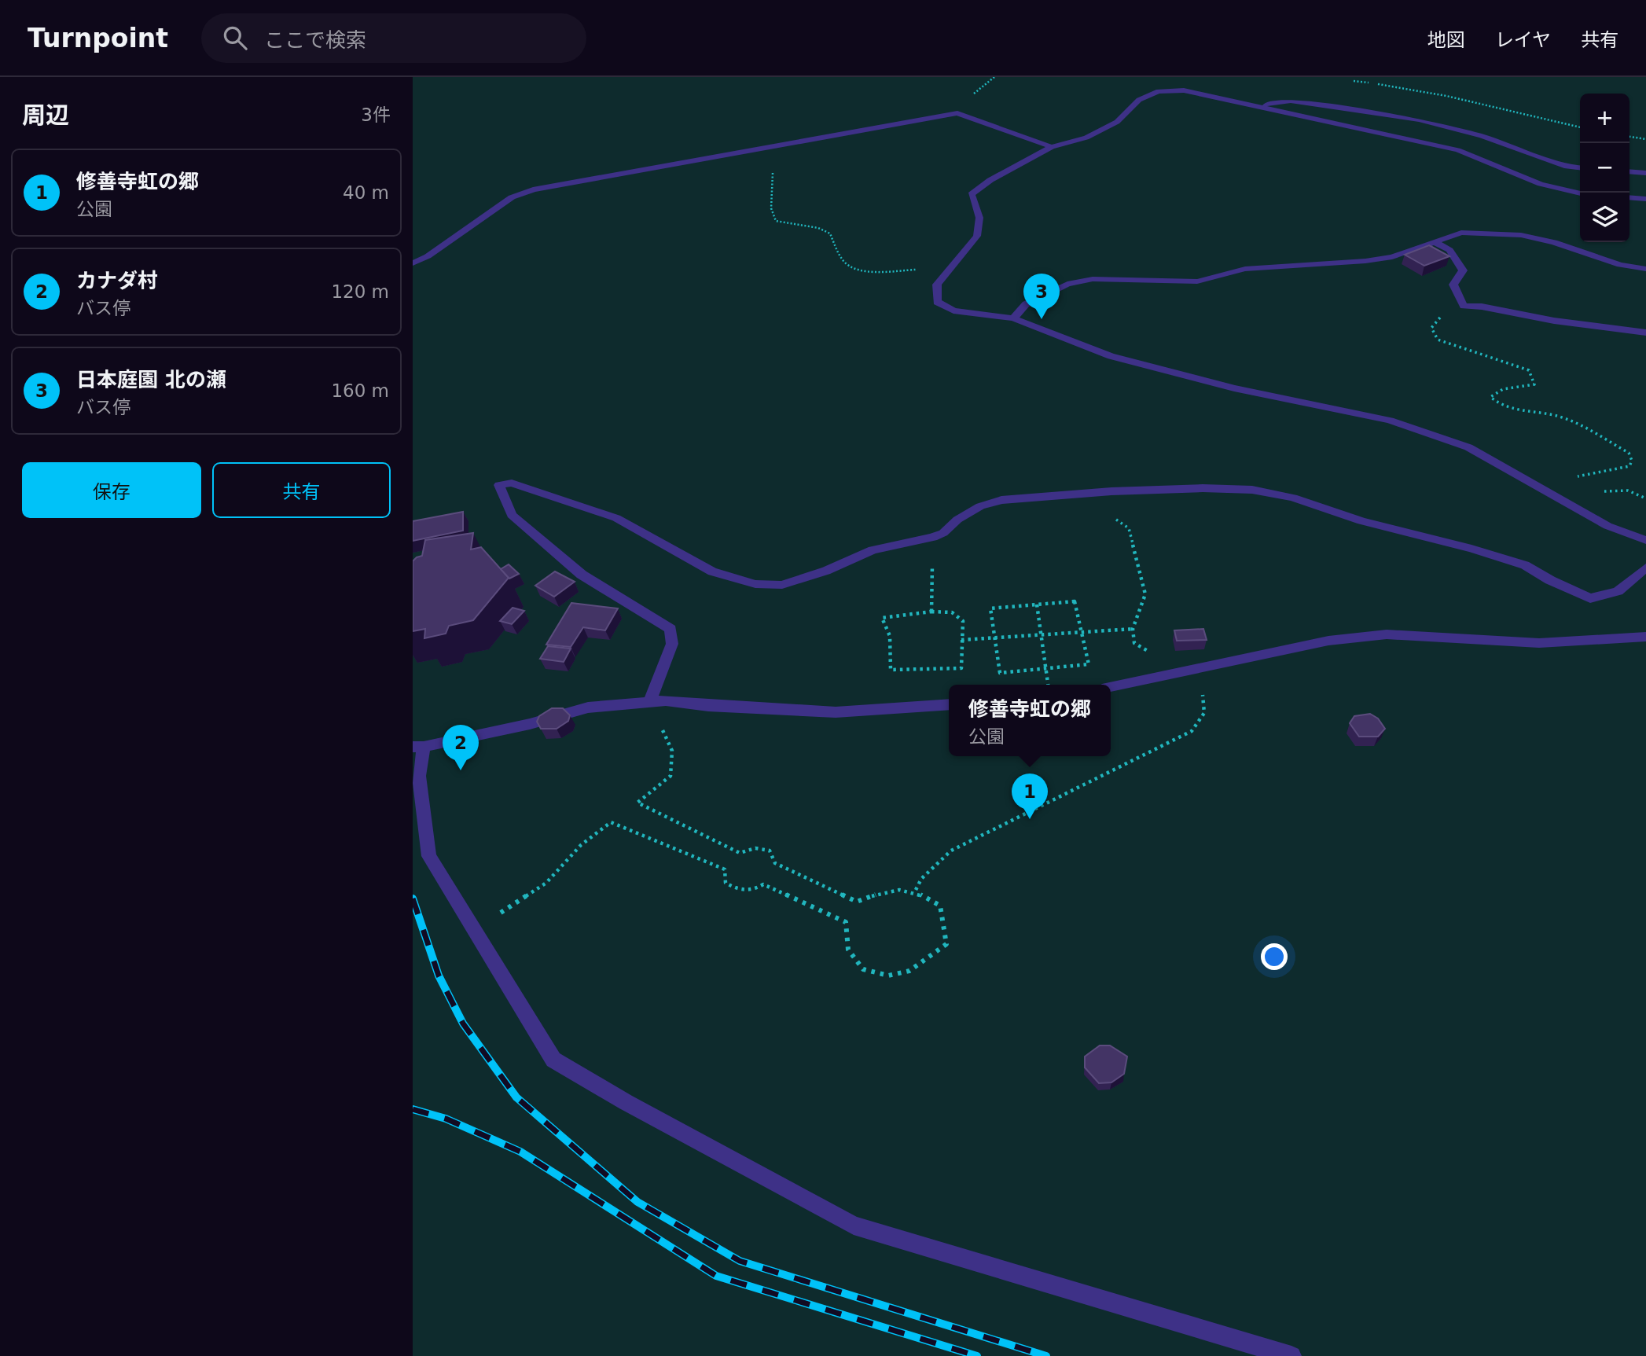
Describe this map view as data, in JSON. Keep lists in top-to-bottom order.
{
  "page": {
    "header": "Turnpoint",
    "search": "ここで検索",
    "nav": ["地図", "レイヤ", "共有"],
    "heading": ["周辺", "3件"],
    "map_buttons": ["+", "−"],
    "list": [
      {
        "mark": "1",
        "name": "修善寺虹の郷",
        "note": "公園",
        "value": "40 m"
      },
      {
        "mark": "2",
        "name": "カナダ村",
        "note": "バス停",
        "value": "120 m"
      },
      {
        "mark": "3",
        "name": "日本庭園 北の瀬",
        "note": "バス停",
        "value": "160 m"
      }
    ],
    "pins": ["3", "2", "1"],
    "buttons": ["保存", "共有"],
    "popup": ["修善寺虹の郷", "公園"]
  }
}
